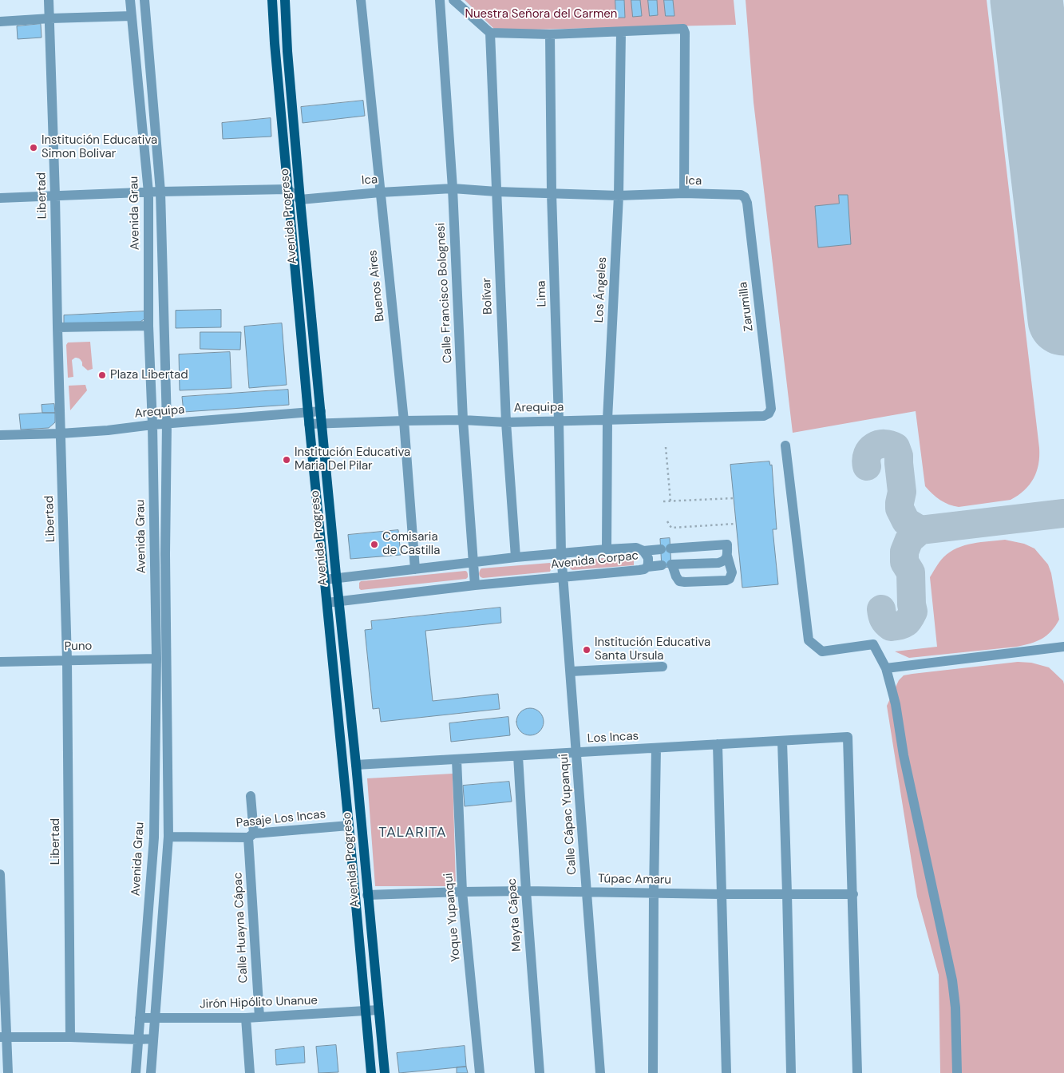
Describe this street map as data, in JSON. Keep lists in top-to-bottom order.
{
  "streets": {
    "main road": ["Avenida Progreso"],
    "street": [
      "Ica",
      "Libertad",
      "Avenida Grau",
      "Buenos Aires",
      "Los Ángeles",
      "Calle Francisco Bolognesi",
      "Lima",
      "Bolívar",
      "Zarumilla",
      "Arequipa",
      "Avenida Corpac",
      "Puno",
      "Los Incas",
      "Calle Cápac Yupanqui",
      "Pasaje Los Incas",
      "Túpac Amaru",
      "Mayta Cápac",
      "Yoque Yupanqui",
      "Calle Huayna Cápac",
      "Jirón Hipólito Unanue"
    ]
  },
  "crossings": [
    ["Ica", "Avenida Progreso"],
    ["Ica", "Buenos Aires"],
    ["Ica", "Los Ángeles"],
    ["Ica", "Calle Francisco Bolognesi"],
    ["Ica", "Lima"],
    ["Ica", "Bolívar"],
    ["Ica", "Zarumilla"],
    ["Libertad", "Arequipa"],
    ["Libertad", "Puno"],
    ["Avenida Grau", "Arequipa"],
    ["Avenida Grau", "Puno"],
    ["Avenida Grau", "Pasaje Los Incas"],
    ["Avenida Grau", "Jirón Hipólito Unanue"],
    ["Avenida Progreso", "Arequipa"],
    ["Avenida Progreso", "Avenida Corpac"],
    ["Avenida Progreso", "Los Incas"],
    ["Avenida Progreso", "Pasaje Los Incas"],
    ["Avenida Progreso", "Túpac Amaru"],
    ["Avenida Progreso", "Jirón Hipólito Unanue"],
    ["Buenos Aires", "Arequipa"],
    ["Buenos Aires", "Avenida Corpac"],
    ["Los Ángeles", "Arequipa"],
    ["Los Ángeles", "Avenida Corpac"],
    ["Calle Francisco Bolognesi", "Arequipa"],
    ["Calle Francisco Bolognesi", "Avenida Corpac"],
    ["Lima", "Arequipa"],
    ["Lima", "Avenida Corpac"],
    ["Lima", "Calle Cápac Yupanqui"],
    ["Bolívar", "Arequipa"],
    ["Bolívar", "Avenida Corpac"],
    ["Zarumilla", "Arequipa"],
    ["Avenida Corpac", "Calle Cápac Yupanqui"],
    ["Los Incas", "Calle Cápac Yupanqui"],
    ["Los Incas", "Túpac Amaru"],
    ["Los Incas", "Mayta Cápac"],
    ["Los Incas", "Yoque Yupanqui"],
    ["Calle Cápac Yupanqui", "Túpac Amaru"],
    ["Pasaje Los Incas", "Calle Huayna Cápac"],
    ["Túpac Amaru", "Mayta Cápac"],
    ["Túpac Amaru", "Yoque Yupanqui"],
    ["Calle Huayna Cápac", "Jirón Hipólito Unanue"]
  ],
  "districts": ["TALARITA"],
  "parks": ["Nuestra Señora del Carmen"],
  "places": [
    "Institución Educativa Simon Bolivar",
    "Plaza Libertad",
    "Institución Educativa Maria Del Pilar",
    "Comisaria de Castilla",
    "Institución Educativa Santa Ursula"
  ]
}
